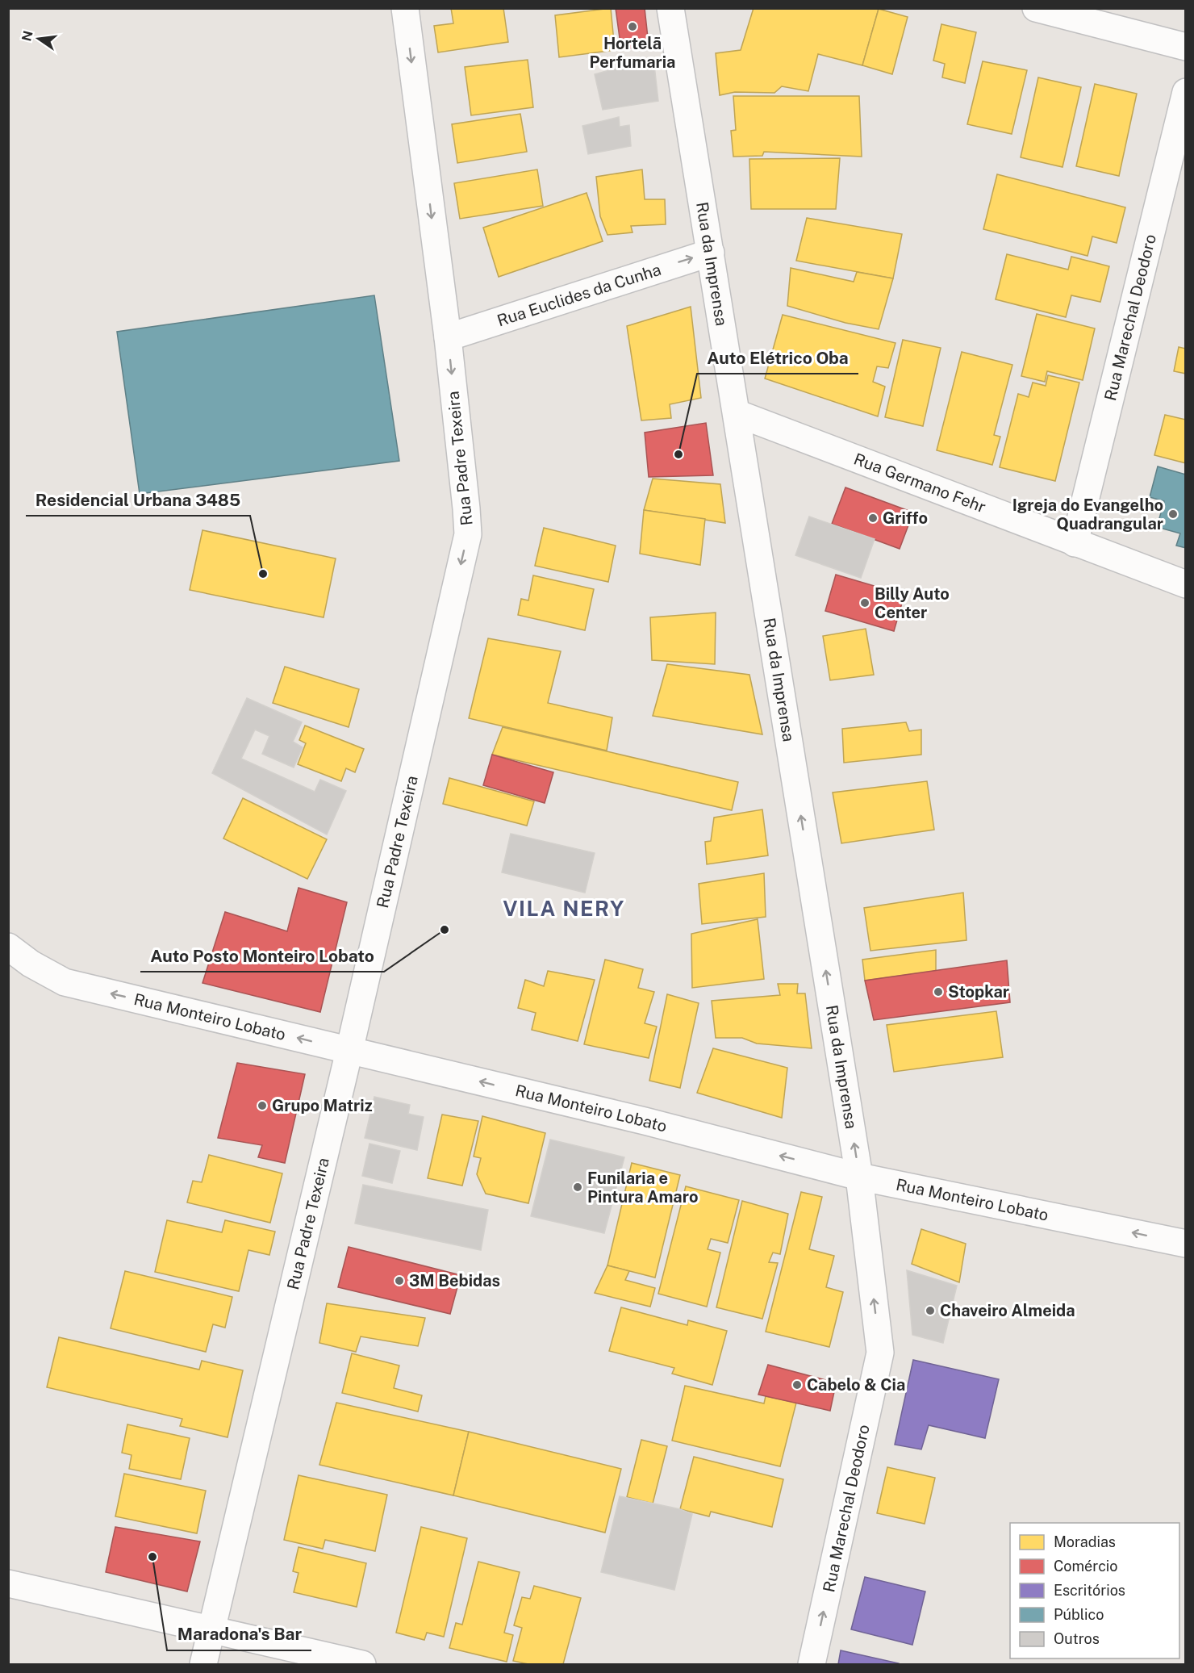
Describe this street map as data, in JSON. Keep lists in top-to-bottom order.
{
  "streets": {
    "main road": [
      "Rua da Imprensa",
      "Rua Euclides da Cunha",
      "Rua Marechal Deodoro",
      "Rua Padre Texeira",
      "Rua Germano Fehr",
      "Rua Monteiro Lobato"
    ]
  },
  "crossings": [
    ["Rua da Imprensa", "Rua Euclides da Cunha"],
    ["Rua da Imprensa", "Rua Marechal Deodoro"],
    ["Rua da Imprensa", "Rua Germano Fehr"],
    ["Rua da Imprensa", "Rua Monteiro Lobato"],
    ["Rua Euclides da Cunha", "Rua Padre Texeira"],
    ["Rua Marechal Deodoro", "Rua Germano Fehr"],
    ["Rua Padre Texeira", "Rua Monteiro Lobato"]
  ],
  "one_way": [
    "Rua da Imprensa",
    "Rua Euclides da Cunha",
    "Rua Marechal Deodoro",
    "Rua Padre Texeira",
    "Rua Monteiro Lobato"
  ],
  "districts": ["VILA NERY"],
  "places": [
    "Hortelã Perfumaria",
    "Auto Elétrico Oba",
    "Igreja do Evangelho Quadrangular",
    "Griffo",
    "Residencial Urbana 3485",
    "Billy Auto Center",
    "Auto Posto Monteiro Lobato",
    "Stopkar",
    "Grupo Matriz",
    "Funilaria e Pintura Amaro",
    "3M Bebidas",
    "Chaveiro Almeida",
    "Cabelo & Cia",
    "Maradona's Bar"
  ],
  "legend": [
    "Moradias",
    "Comércio",
    "Escritórios",
    "Público",
    "Outros"
  ],
  "north": "left"
}
